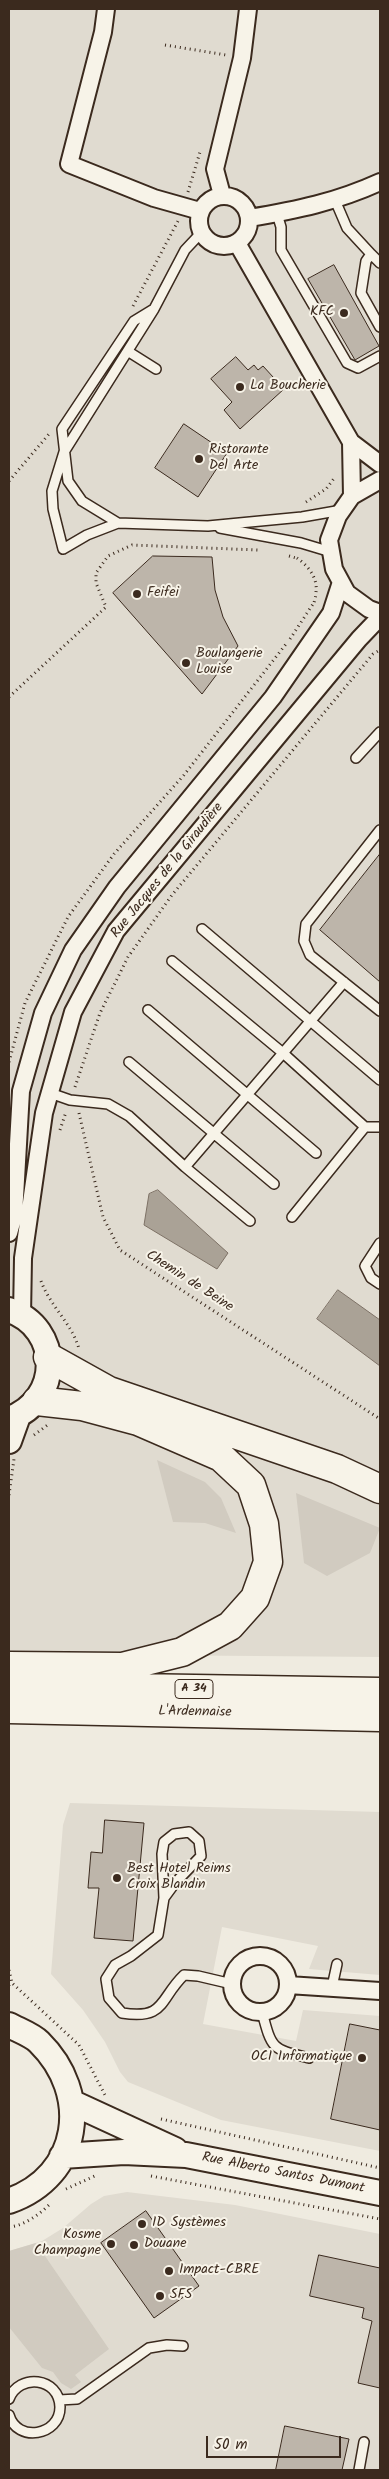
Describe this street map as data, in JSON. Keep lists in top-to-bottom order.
{
  "streets": {
    "highway": ["A 34", "L'Ardennaise"],
    "street": ["Rue Jacques de la Giraudière", "Rue Alberto Santos Dumont"],
    "path": ["Chemin de Beine"]
  },
  "places": [
    "KFC",
    "La Boucherie",
    "Ristorante Del Arte",
    "Feifei",
    "Boulangerie Louise",
    "Best Hotel Reims Croix Blandin",
    "OCI Informatique",
    "ID Systèmes",
    "Kosme Champagne",
    "Douane",
    "Impact-CBRE",
    "SFS"
  ],
  "scale_bar": "50 m"
}
